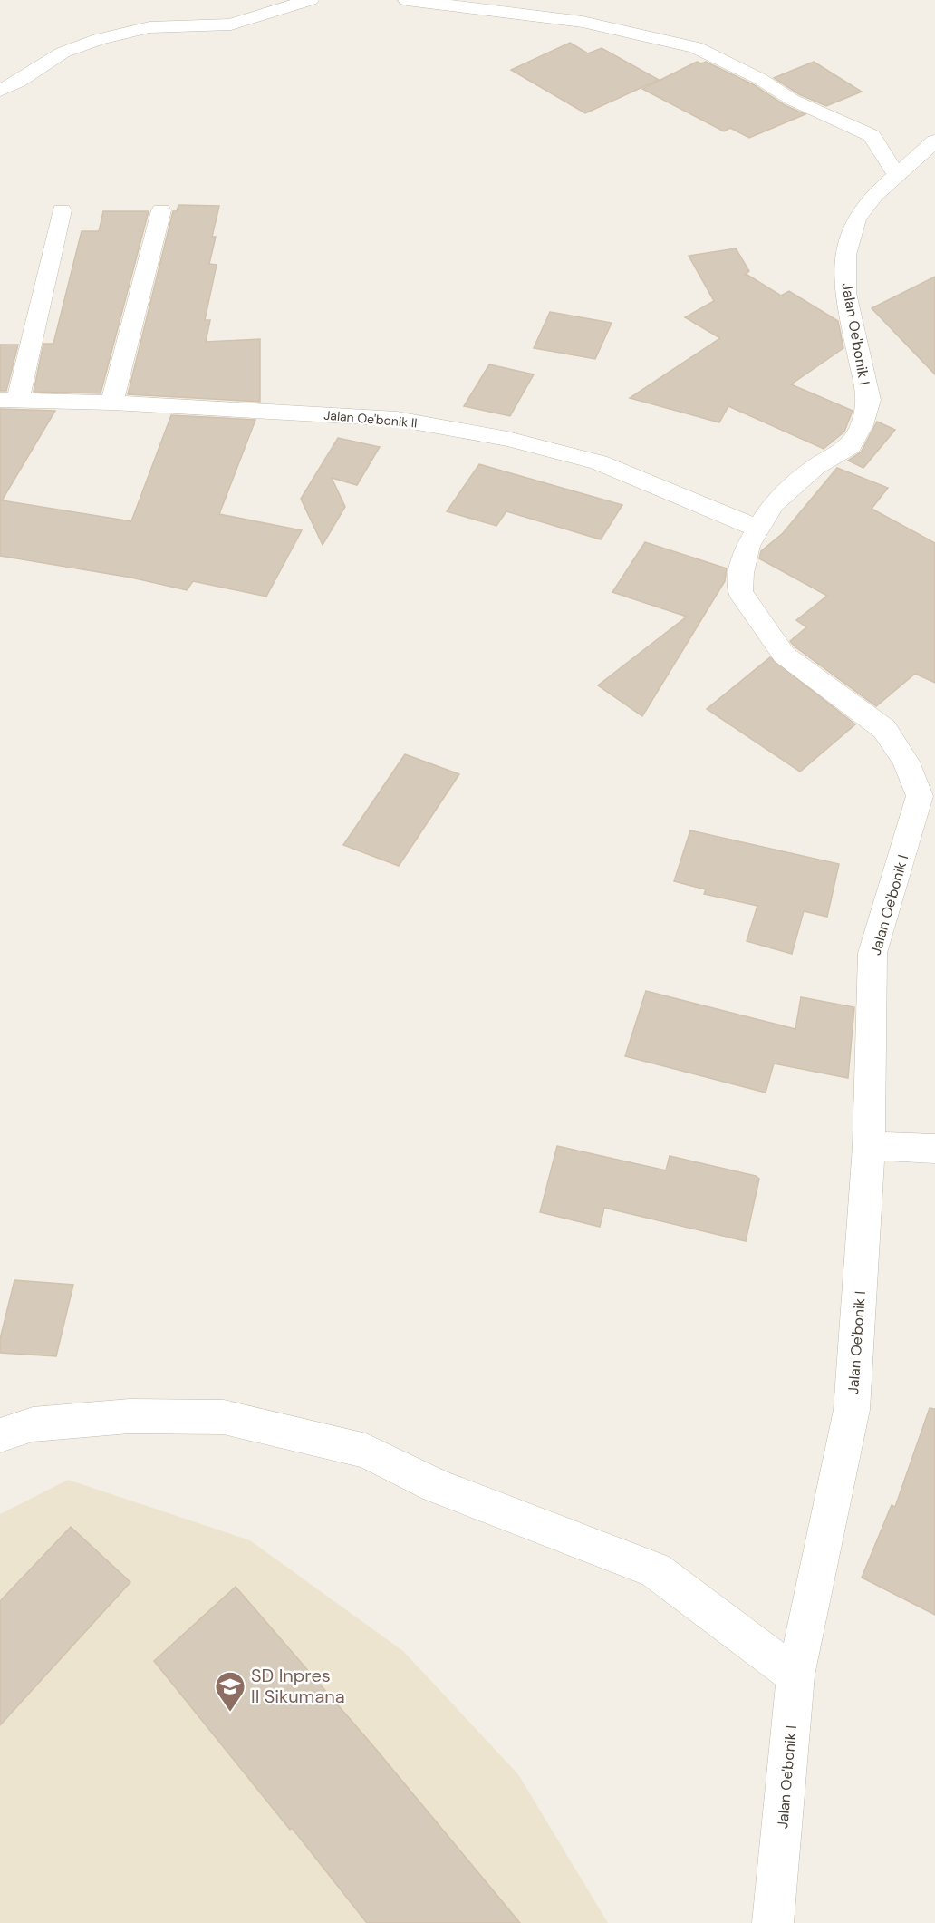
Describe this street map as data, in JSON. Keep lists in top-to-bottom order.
{
  "streets": {
    "street": ["Jalan Oe'bonik I", "Jalan Oe'bonik II"]
  },
  "crossings": [
    ["Jalan Oe'bonik I", "Jalan Oe'bonik II"]
  ],
  "places": {
    "school or university": ["SD Inpres II Sikumana"]
  }
}
